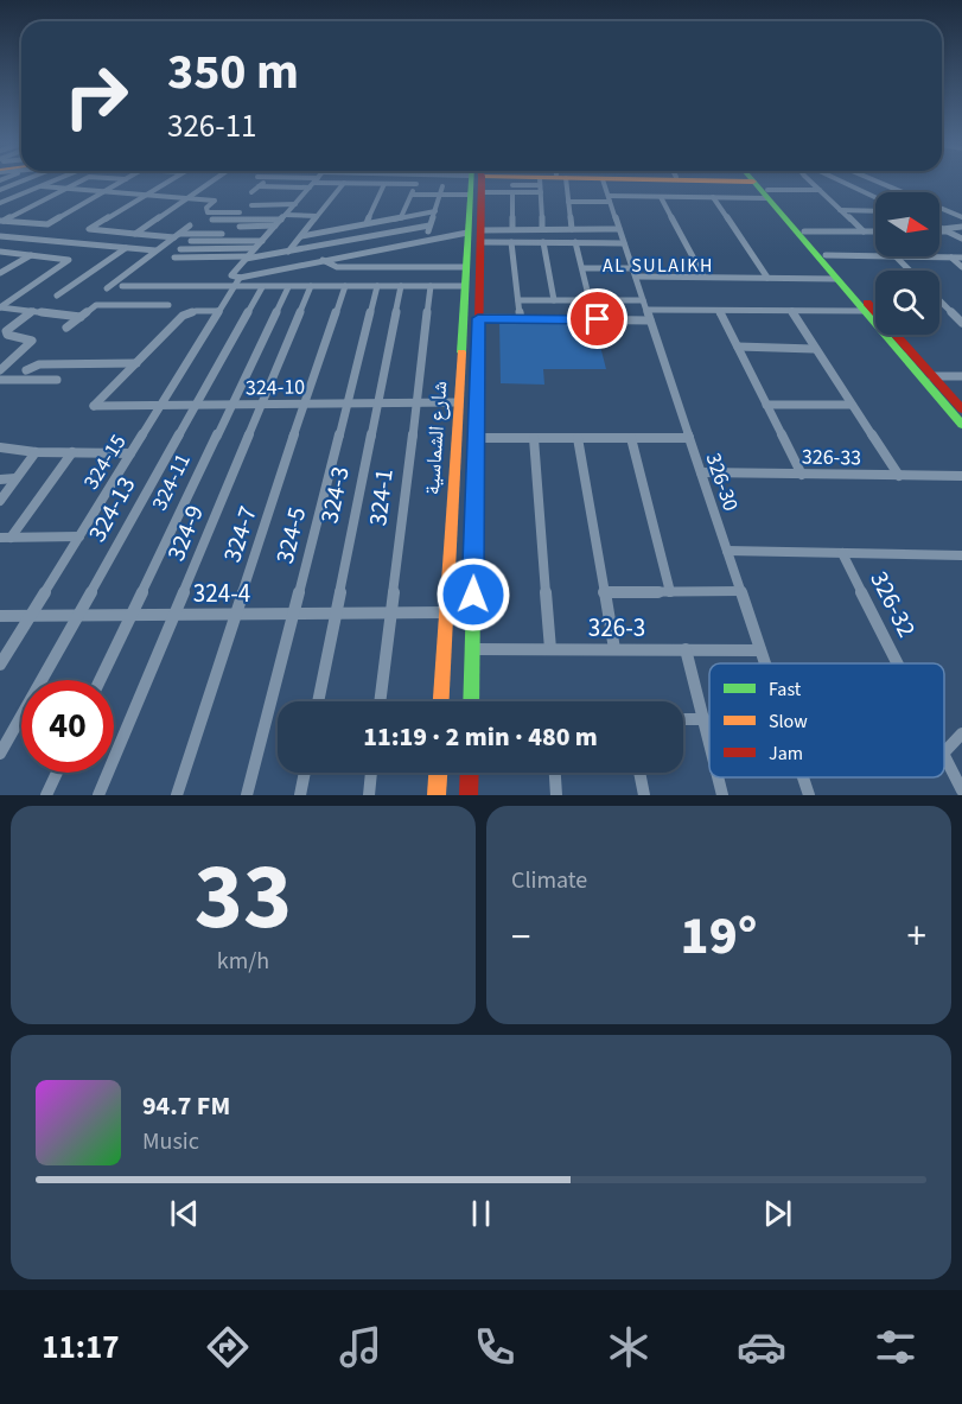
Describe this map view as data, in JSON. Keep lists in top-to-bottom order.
{
  "streets": {
    "main road": ["شارع الشماسية"],
    "street": [
      "324-10",
      "326-33",
      "324-15",
      "324-11",
      "326-30",
      "324-3",
      "324-1",
      "324-13",
      "324-9",
      "324-7",
      "324-5",
      "324-4",
      "326-32",
      "326-3"
    ]
  },
  "crossings": [
    ["324-10", "شارع الشماسية"],
    ["324-10", "324-15"],
    ["324-10", "324-11"],
    ["324-10", "324-3"],
    ["324-10", "324-1"],
    ["324-10", "324-13"],
    ["324-10", "324-9"],
    ["324-10", "324-7"],
    ["324-10", "324-5"],
    ["شارع الشماسية", "324-4"],
    ["شارع الشماسية", "326-3"],
    ["326-33", "326-30"],
    ["324-15", "324-4"],
    ["324-11", "324-4"],
    ["326-30", "326-3"],
    ["324-3", "324-4"],
    ["324-1", "324-4"],
    ["324-13", "324-4"],
    ["324-9", "324-4"],
    ["324-7", "324-4"],
    ["324-5", "324-4"]
  ],
  "districts": ["AL SULAIKH"],
  "legend": ["Fast", "Slow", "Jam"],
  "north": "right",
  "page": {
    "turn": ["350 m", "326-11"],
    "limit": "40",
    "trip": "11:19 · 2 min · 480 m",
    "tile": [
      ["33", "km/h"],
      "Climate"
    ],
    "heat": ["−", "19°", "+"],
    "song": ["94.7 FM", "Music"],
    "tabs": "11:17"
  }
}
